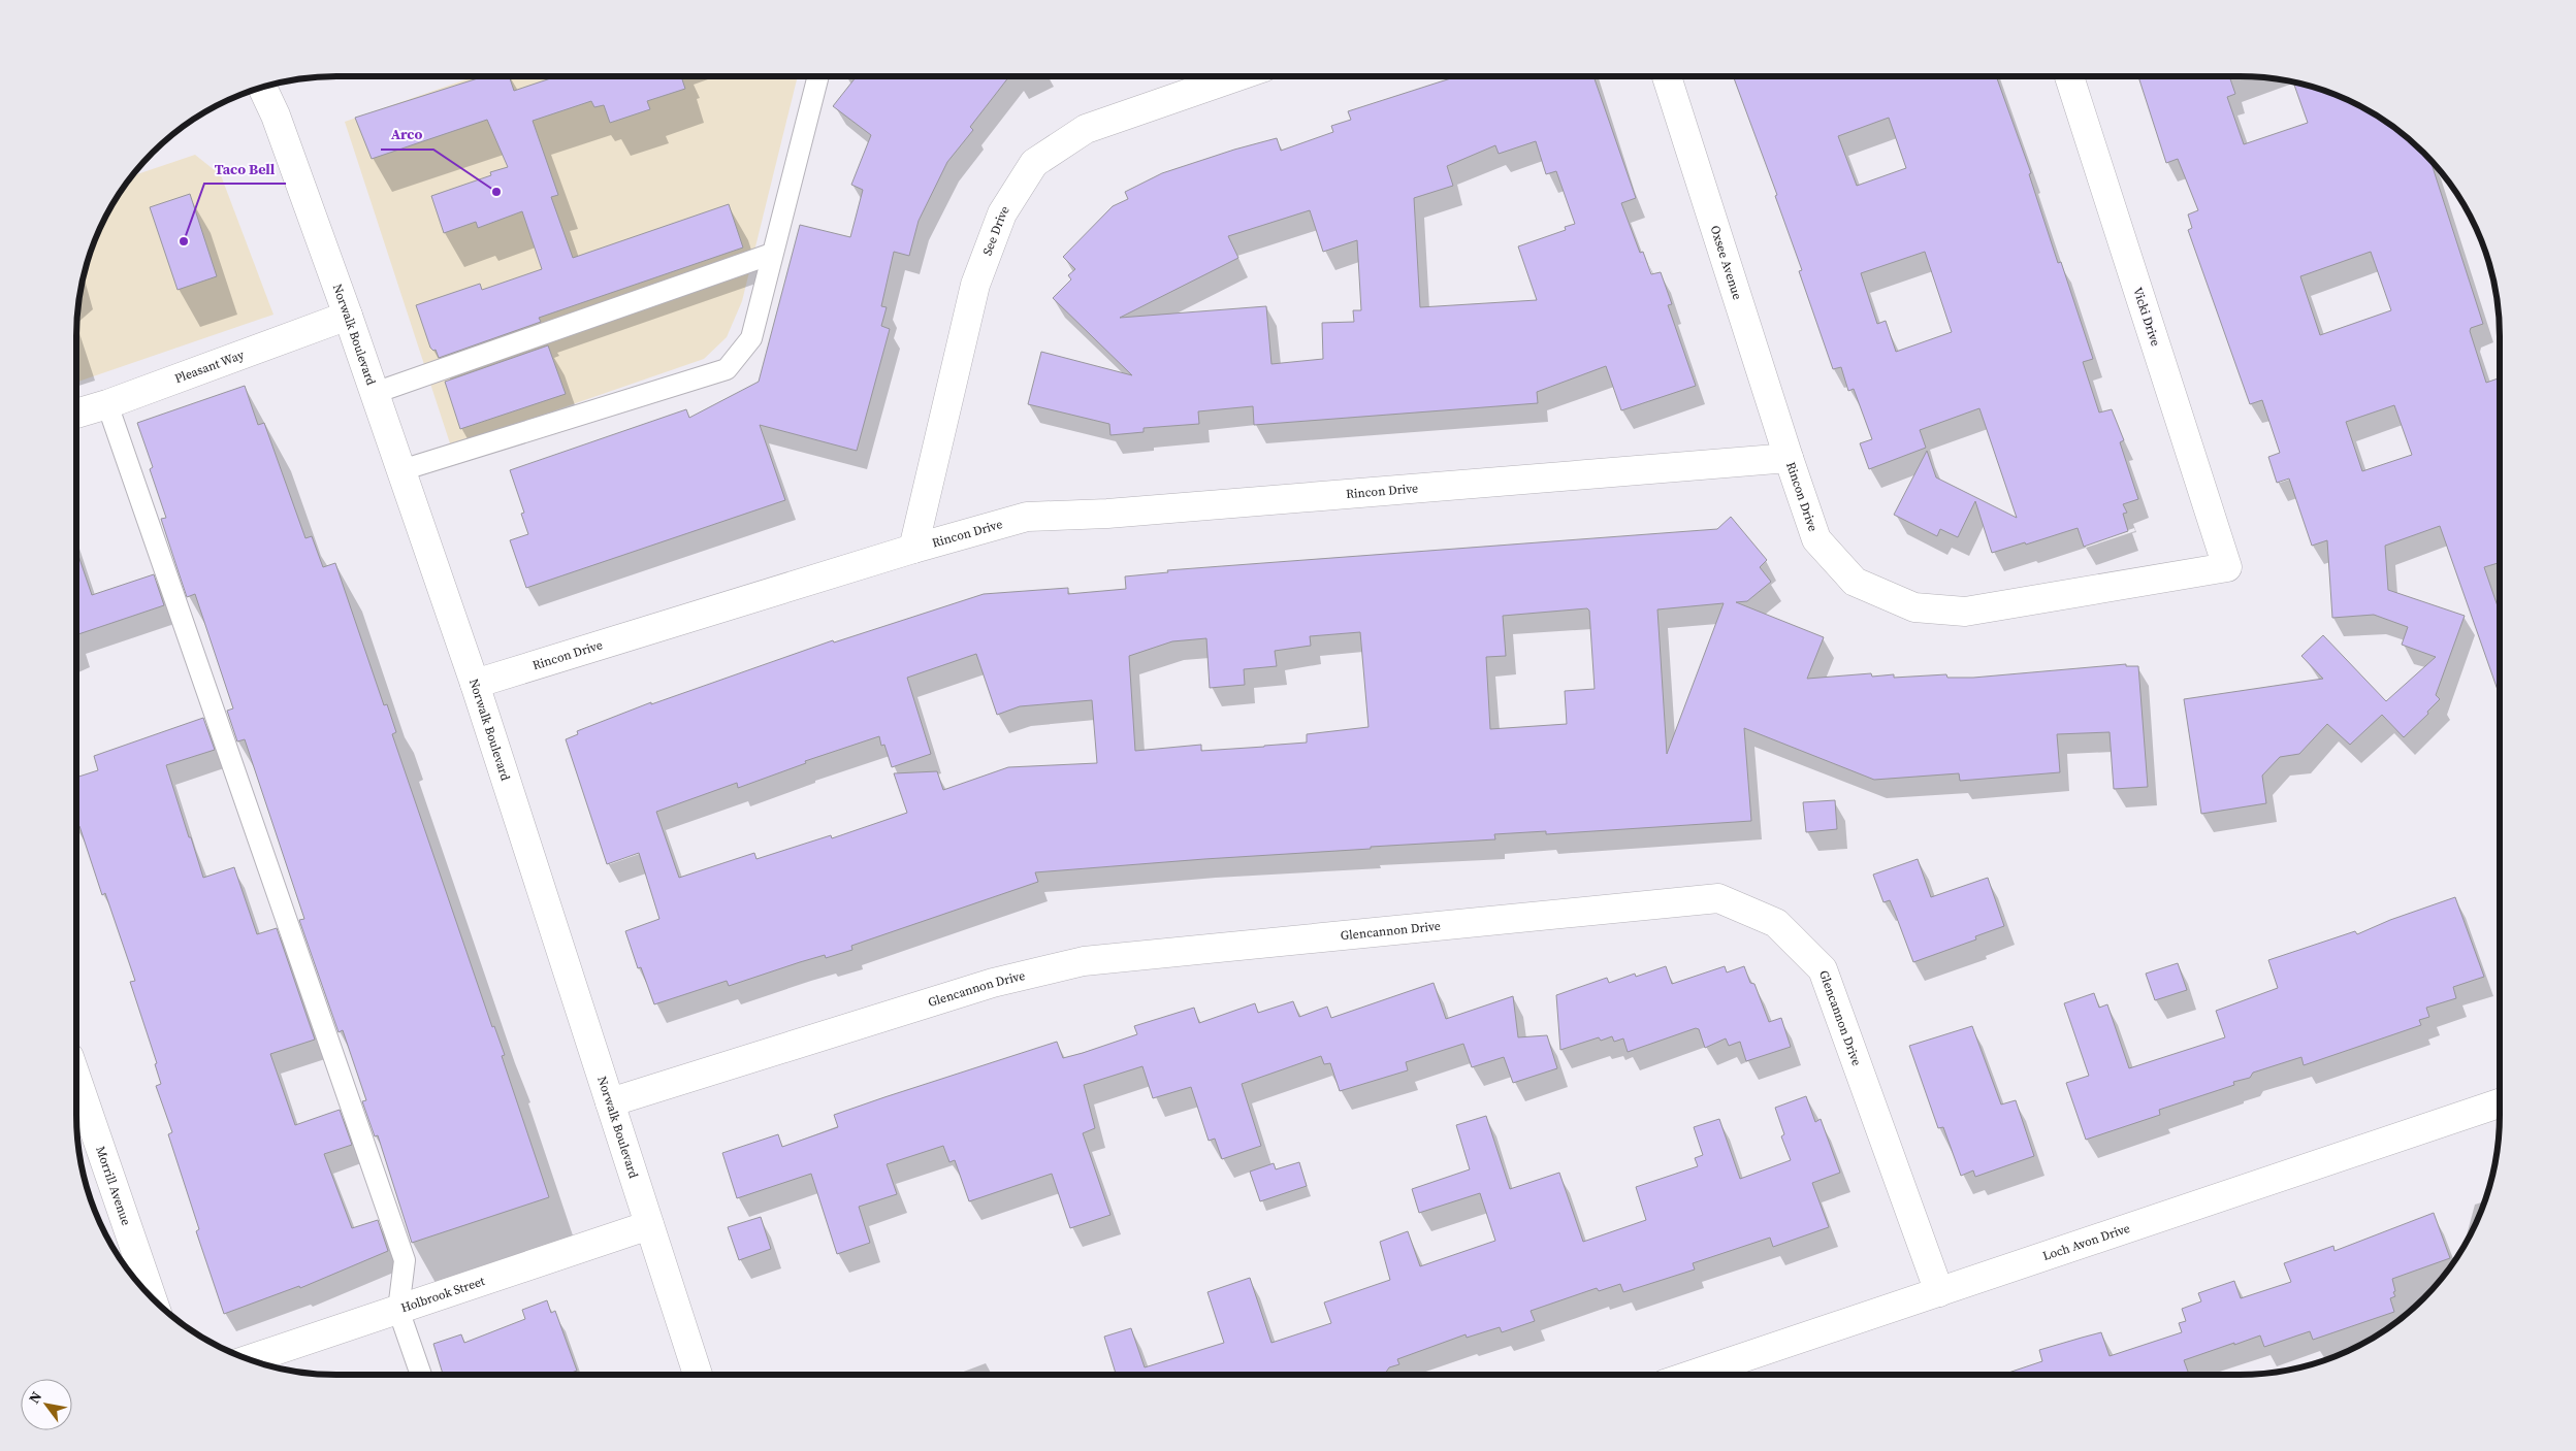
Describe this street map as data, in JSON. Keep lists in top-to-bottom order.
{
  "streets": {
    "street": [
      "See Drive",
      "Oxsee Avenue",
      "Vicki Drive",
      "Norwalk Boulevard",
      "Pleasant Way",
      "Rincon Drive",
      "Glencannon Drive",
      "Morrill Avenue",
      "Loch Avon Drive",
      "Holbrook Street"
    ]
  },
  "crossings": [
    ["See Drive", "Rincon Drive"],
    ["Oxsee Avenue", "Rincon Drive"],
    ["Vicki Drive", "Rincon Drive"],
    ["Norwalk Boulevard", "Pleasant Way"],
    ["Norwalk Boulevard", "Rincon Drive"],
    ["Norwalk Boulevard", "Glencannon Drive"],
    ["Norwalk Boulevard", "Holbrook Street"],
    ["Glencannon Drive", "Loch Avon Drive"]
  ],
  "places": ["Arco", "Taco Bell"],
  "north": "top left"
}
